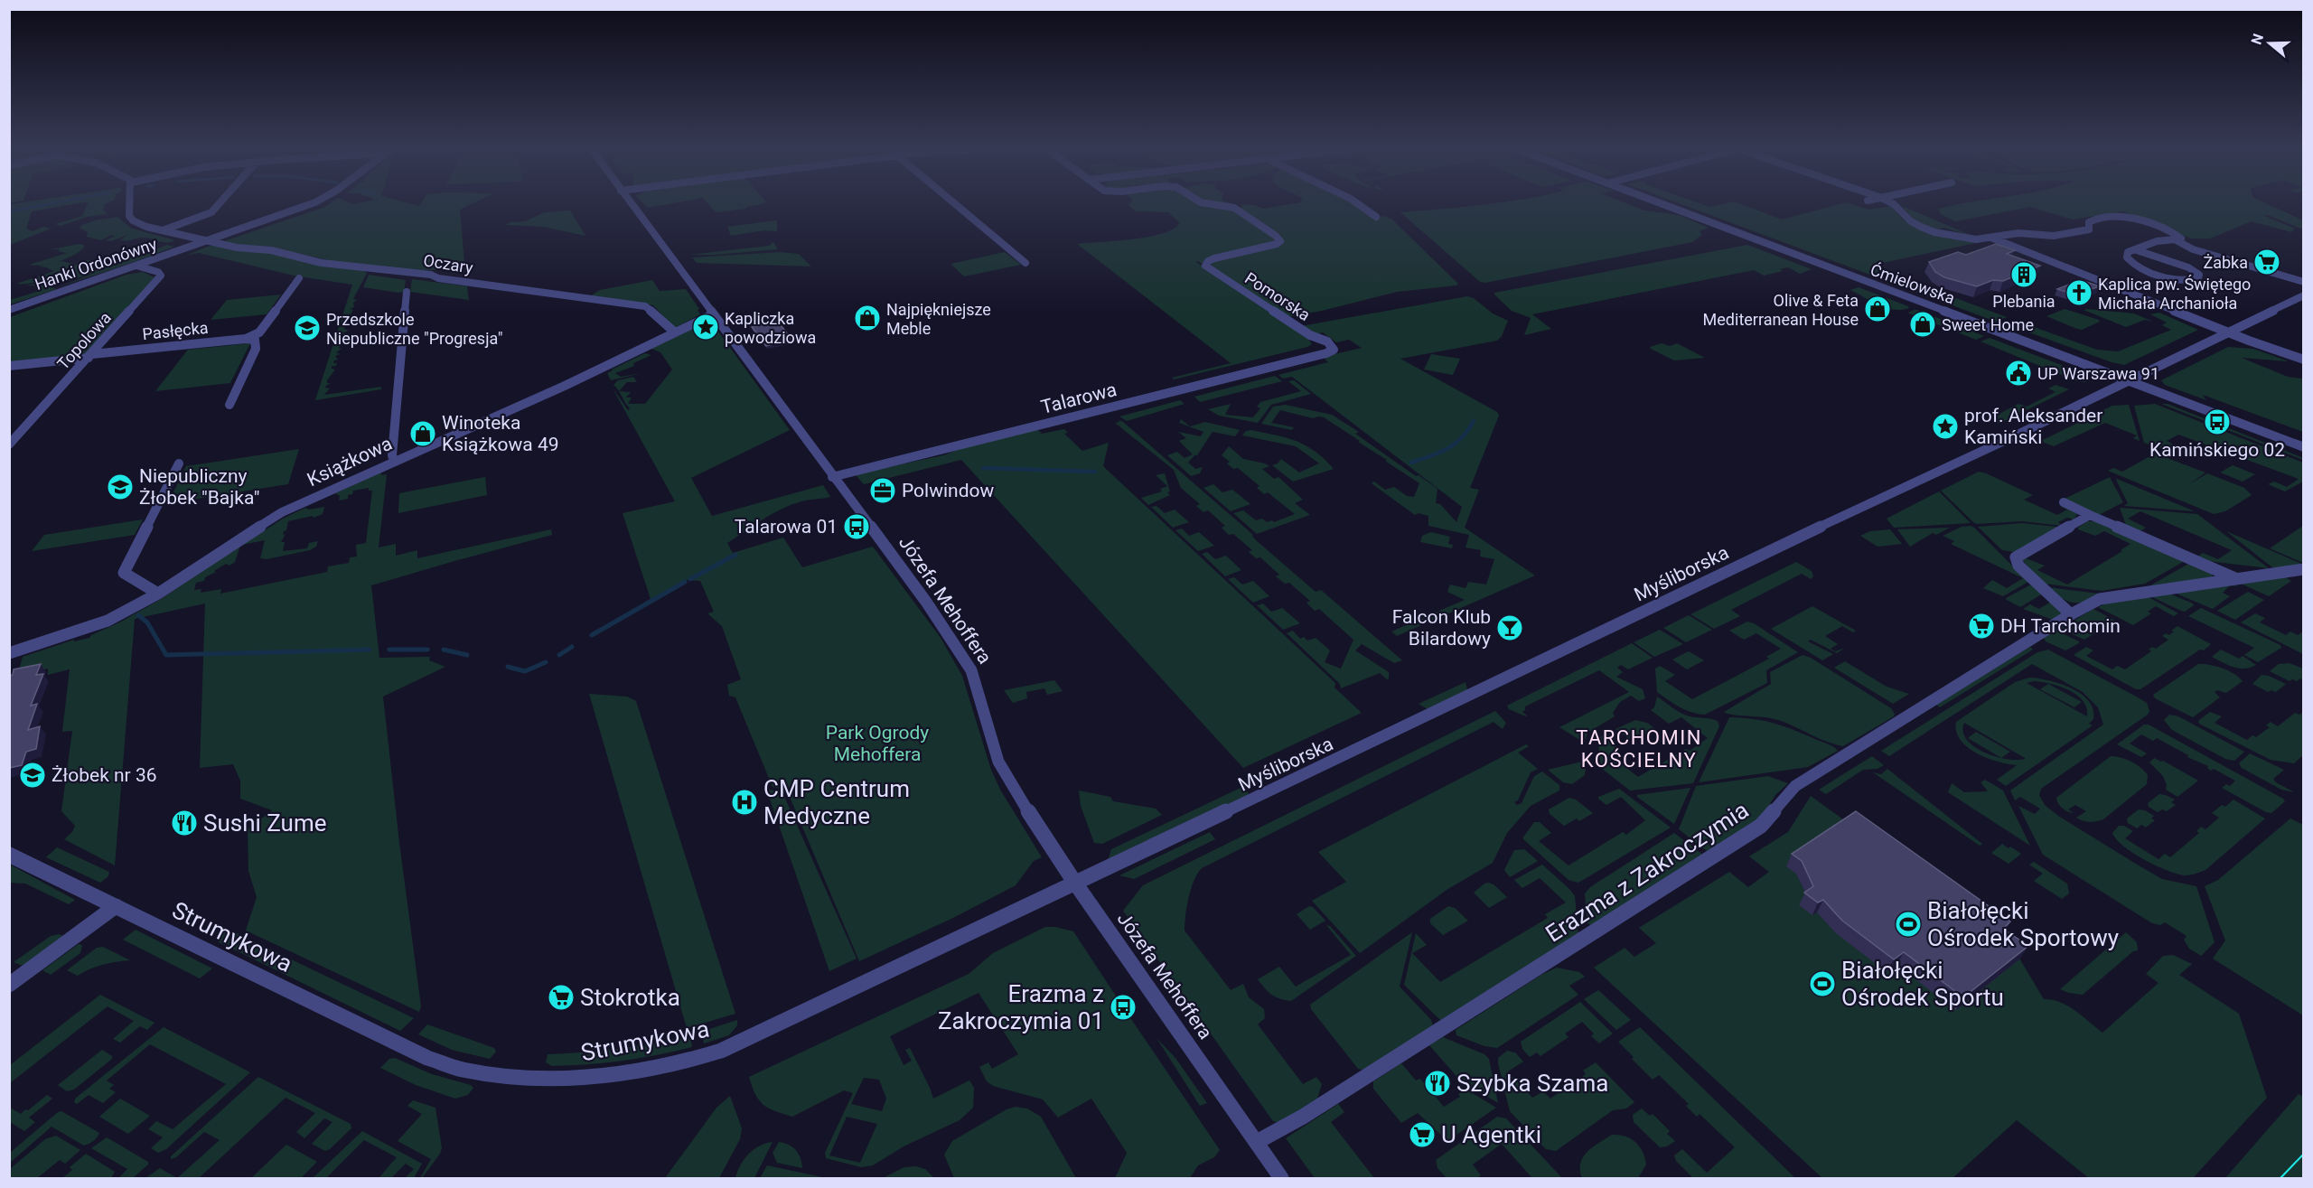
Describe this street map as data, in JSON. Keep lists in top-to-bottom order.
{
  "streets": {
    "street": [
      "Hanki Ordonówny",
      "Oczary",
      "Ćmielowska",
      "Pomorska",
      "Pasłęcka",
      "Topolowa",
      "Talarowa",
      "Książkowa",
      "Myśliborska",
      "Józefa Mehoffera",
      "Erazma z Zakroczymia",
      "Strumykowa"
    ]
  },
  "crossings": [
    ["Hanki Ordonówny", "Oczary"],
    ["Hanki Ordonówny", "Topolowa"],
    ["Oczary", "Książkowa"],
    ["Ćmielowska", "Myśliborska"],
    ["Pomorska", "Talarowa"],
    ["Pasłęcka", "Topolowa"],
    ["Talarowa", "Józefa Mehoffera"],
    ["Książkowa", "Józefa Mehoffera"],
    ["Myśliborska", "Józefa Mehoffera"],
    ["Myśliborska", "Strumykowa"],
    ["Józefa Mehoffera", "Erazma z Zakroczymia"],
    ["Józefa Mehoffera", "Strumykowa"]
  ],
  "districts": ["TARCHOMIN KOŚCIELNY"],
  "parks": ["Park Ogrody Mehoffera"],
  "places": {
    "supermarket": [
      "Żabka",
      "DH Tarchomin",
      "Stokrotka",
      "U Agentki"
    ],
    "building": ["Plebania"],
    "church": ["Kaplica pw. Świętego Michała Archanioła"],
    "shop": [
      "Olive & Feta Mediterranean House",
      "Najpiękniejsze Meble",
      "Sweet Home",
      "Winoteka Książkowa 49"
    ],
    "place": ["Kapliczka powodziowa", "prof. Aleksander Kamiński"],
    "school or university": ["Przedszkole Niepubliczne \"Progresja\"", "Niepubliczny Żłobek \"Bajka\"", "Żłobek nr 36"],
    "public building": ["UP Warszawa 91"],
    "bus stop": ["Kamińskiego 02", "Talarowa 01", "Erazma z Zakroczymia 01"],
    "office": ["Polwindow"],
    "bar": ["Falcon Klub Bilardowy"],
    "hospital": ["CMP Centrum Medyczne"],
    "restaurant": ["Sushi Zume", "Szybka Szama"],
    "sports": ["Białołęcki Ośrodek Sportowy", "Białołęcki Ośrodek Sportu"]
  },
  "north": "left"
}
